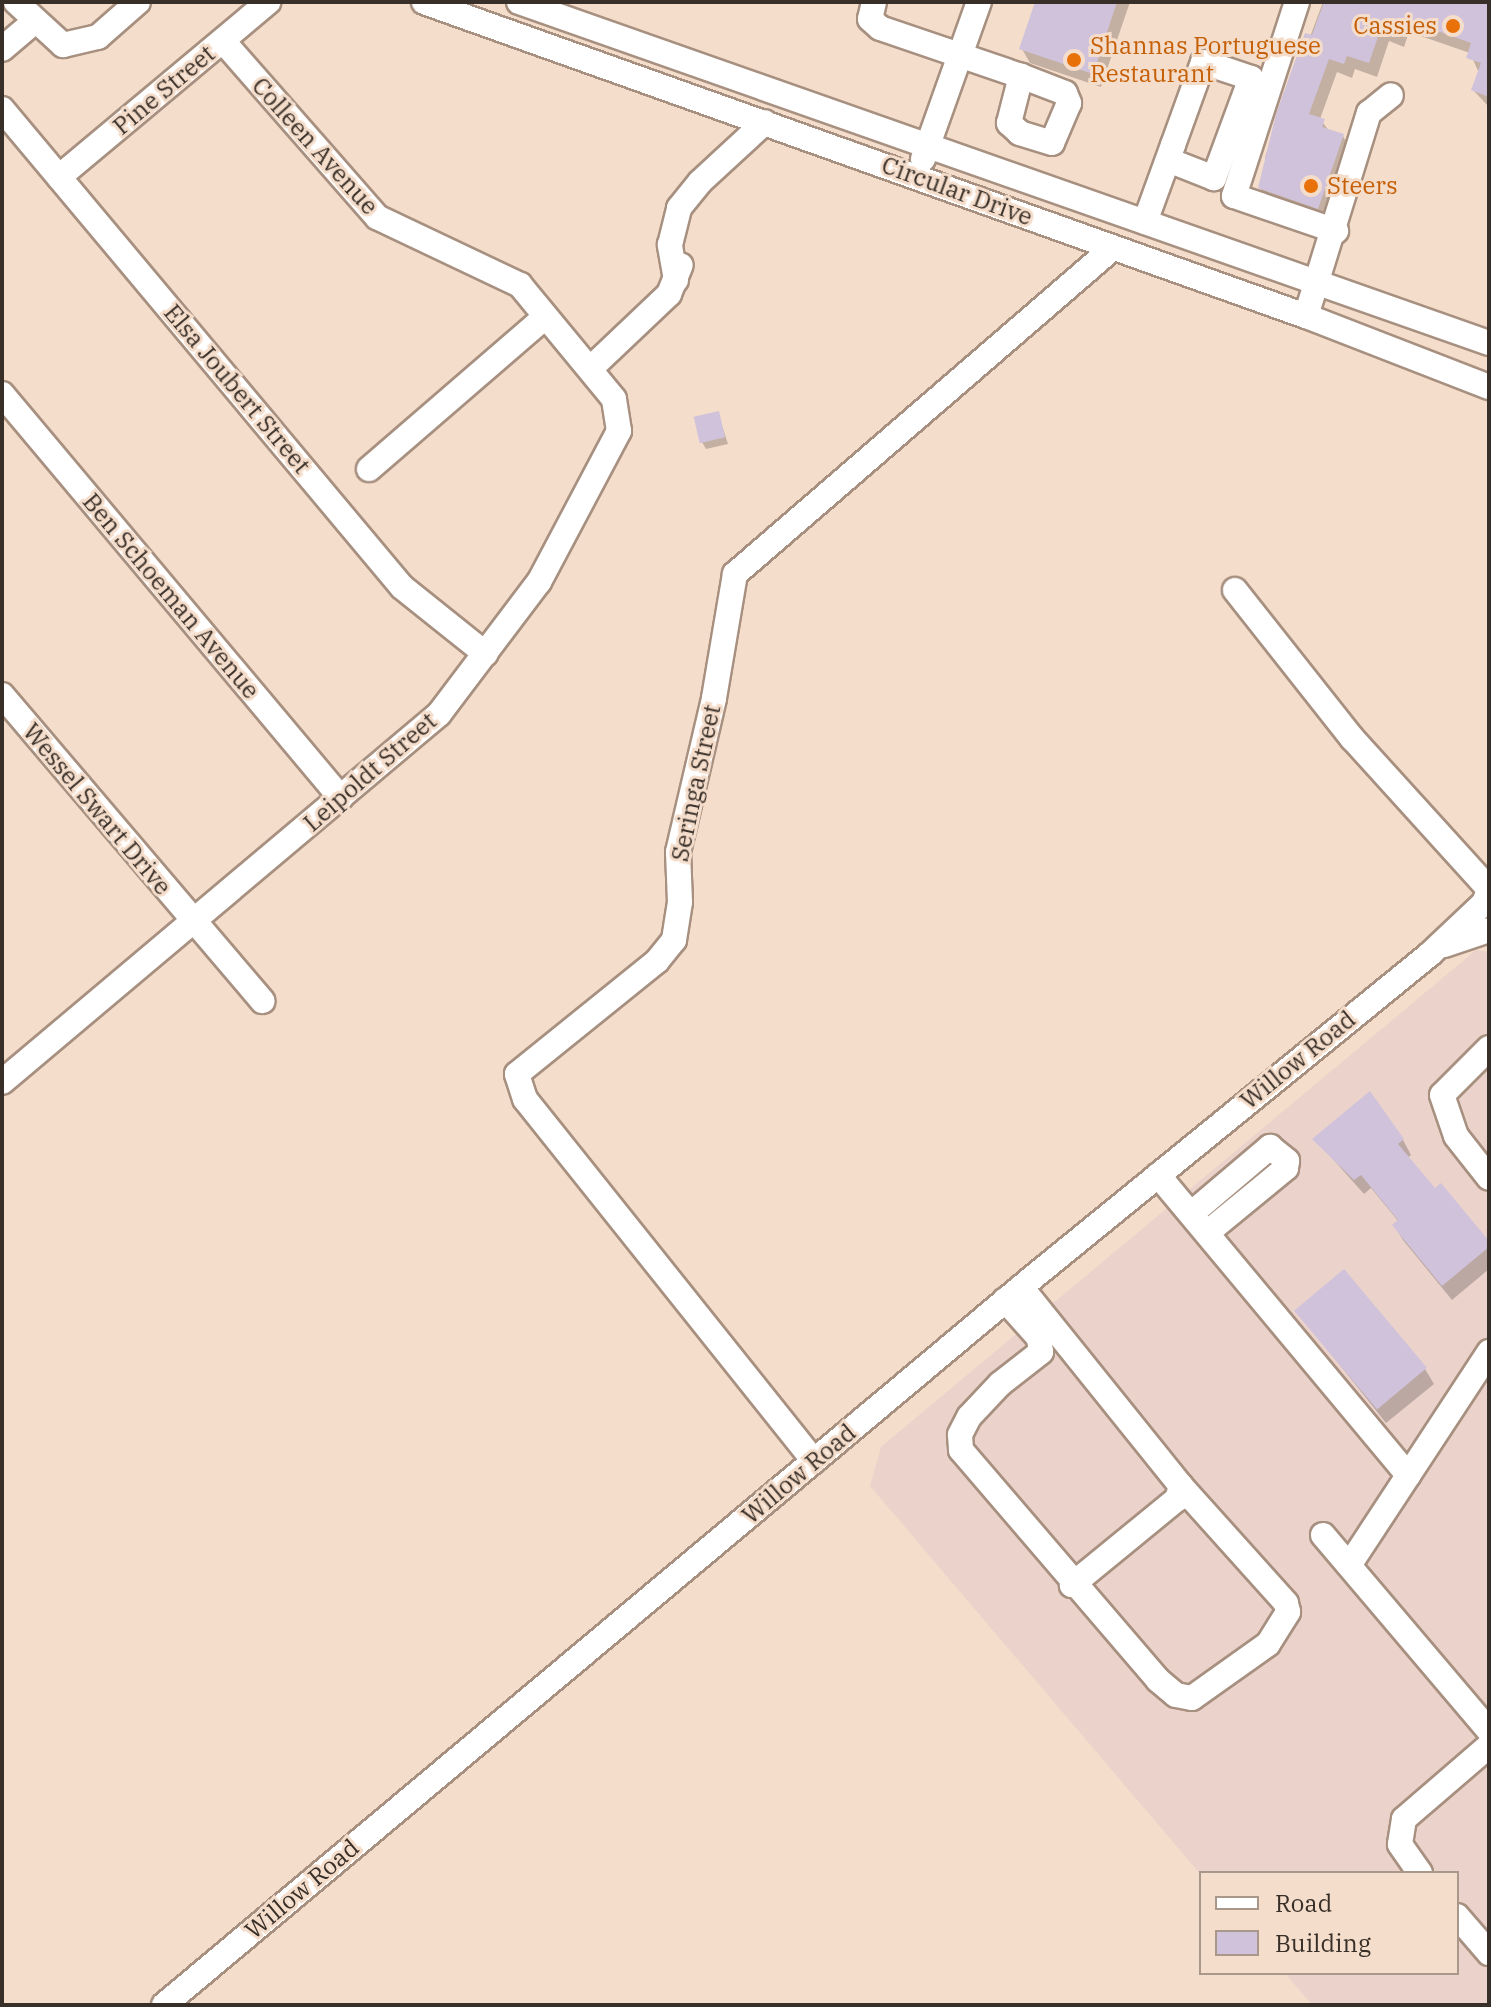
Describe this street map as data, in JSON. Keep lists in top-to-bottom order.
{
  "streets": {
    "street": [
      "Pine Street",
      "Colleen Avenue",
      "Circular Drive",
      "Elsa Joubert Street",
      "Ben Schoeman Avenue",
      "Leipoldt Street",
      "Seringa Street",
      "Wessel Swart Drive",
      "Willow Road"
    ]
  },
  "crossings": [
    ["Pine Street", "Colleen Avenue"],
    ["Pine Street", "Elsa Joubert Street"],
    ["Colleen Avenue", "Leipoldt Street"],
    ["Circular Drive", "Seringa Street"],
    ["Elsa Joubert Street", "Leipoldt Street"],
    ["Ben Schoeman Avenue", "Leipoldt Street"],
    ["Leipoldt Street", "Wessel Swart Drive"],
    ["Seringa Street", "Willow Road"]
  ],
  "places": ["Cassies", "Shannas Portuguese Restaurant", "Steers"],
  "legend": ["Road", "Building"]
}
